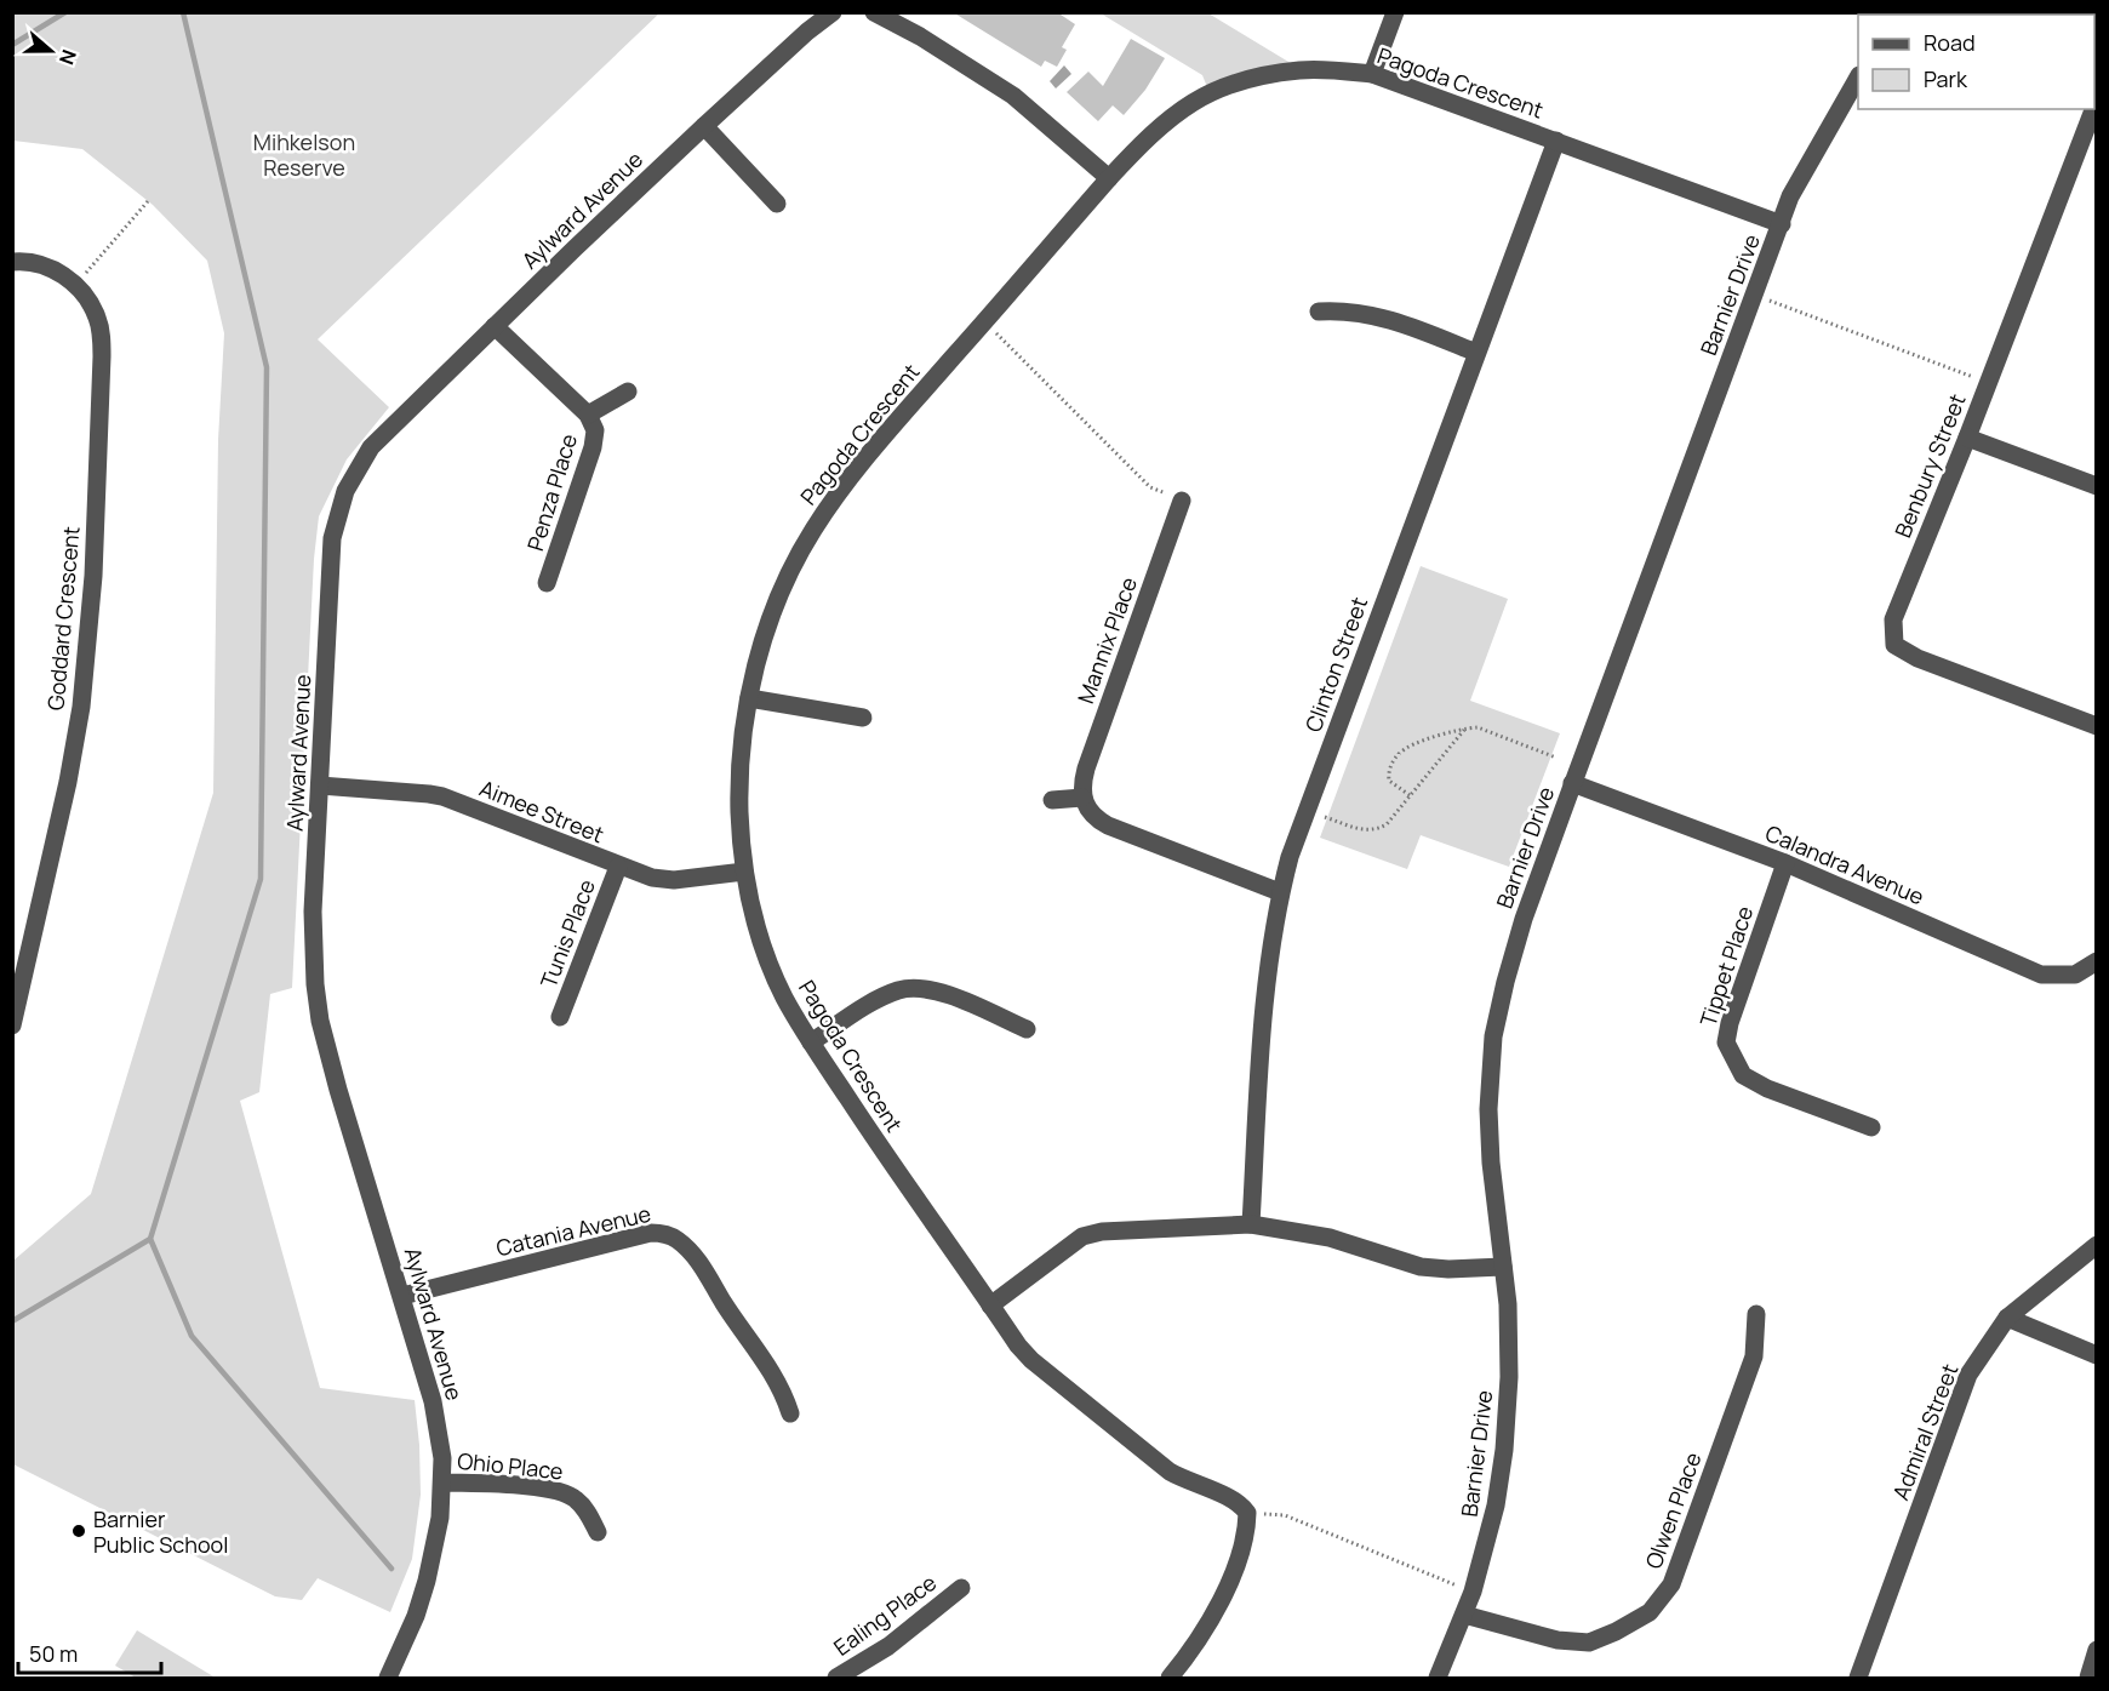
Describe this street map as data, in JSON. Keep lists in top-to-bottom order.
{
  "streets": {
    "street": [
      "Pagoda Crescent",
      "Aylward Avenue",
      "Barnier Drive",
      "Benbury Street",
      "Penza Place",
      "Goddard Crescent",
      "Mannix Place",
      "Clinton Street",
      "Aimee Street",
      "Calandra Avenue",
      "Tunis Place",
      "Tippet Place",
      "Catania Avenue",
      "Admiral Street",
      "Ohio Place",
      "Olwen Place",
      "Ealing Place"
    ]
  },
  "crossings": [
    ["Pagoda Crescent", "Barnier Drive"],
    ["Pagoda Crescent", "Clinton Street"],
    ["Pagoda Crescent", "Aimee Street"],
    ["Aylward Avenue", "Penza Place"],
    ["Aylward Avenue", "Aimee Street"],
    ["Aylward Avenue", "Catania Avenue"],
    ["Aylward Avenue", "Ohio Place"],
    ["Barnier Drive", "Calandra Avenue"],
    ["Barnier Drive", "Olwen Place"],
    ["Aimee Street", "Tunis Place"],
    ["Calandra Avenue", "Tippet Place"]
  ],
  "parks": ["Mihkelson Reserve"],
  "places": ["Barnier Public School"],
  "legend": ["Road", "Park"],
  "scale_bar": "50 m",
  "north": "right"
}
